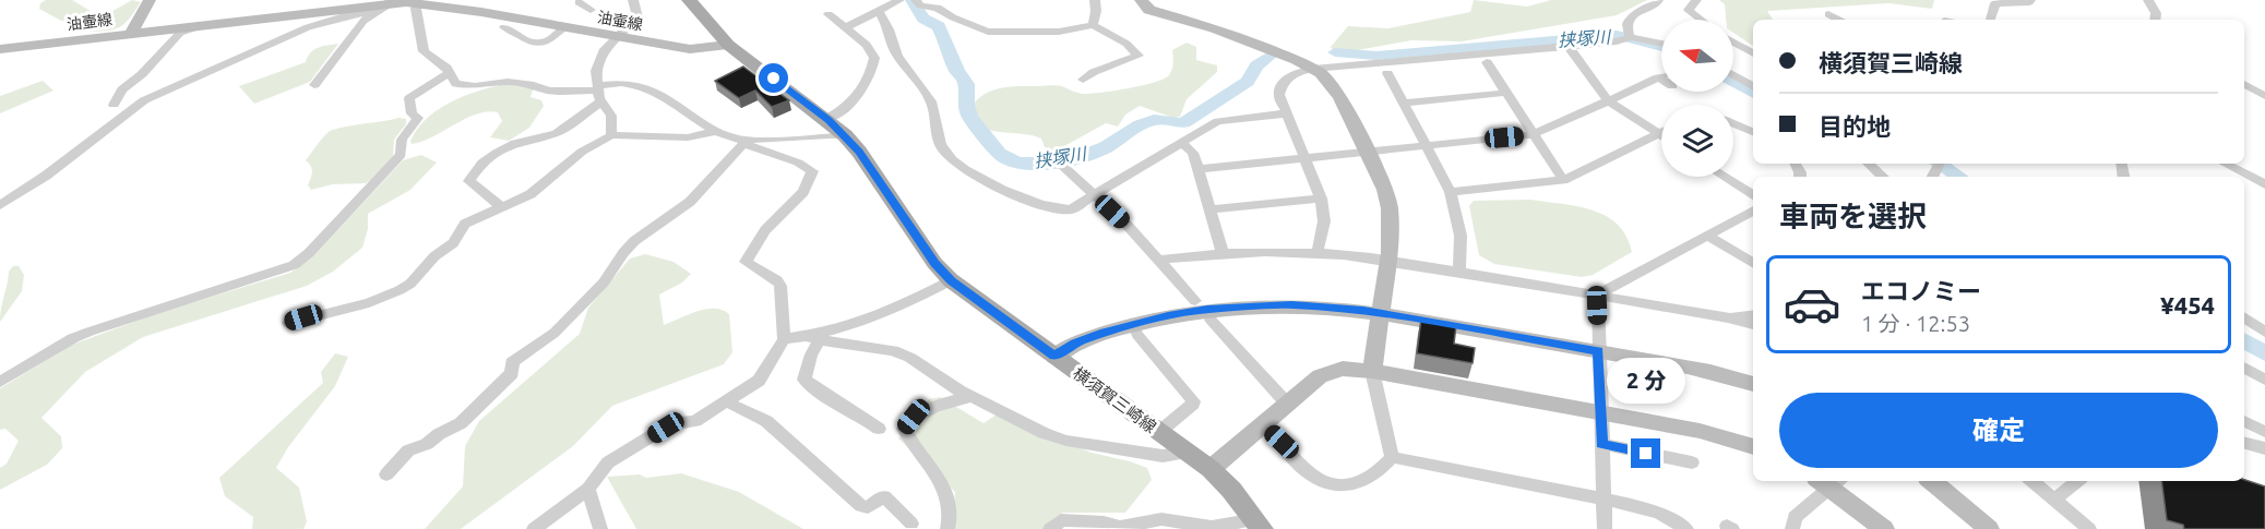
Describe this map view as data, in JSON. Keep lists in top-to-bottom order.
{
  "streets": {
    "main road": ["横須賀三崎線"],
    "street": ["油壷線"]
  },
  "crossings": [
    ["油壷線", "横須賀三崎線"]
  ],
  "water": ["挟塚川"],
  "north": "left",
  "page": {
    "banner": ["横須賀三崎線", "目的地"],
    "heading": "車両を選択",
    "list": [
      {
        "name": "エコノミー",
        "note": "1 分 · 12:53",
        "value": "¥454"
      }
    ],
    "bubble": "2 分",
    "buttons": "確定"
  }
}
